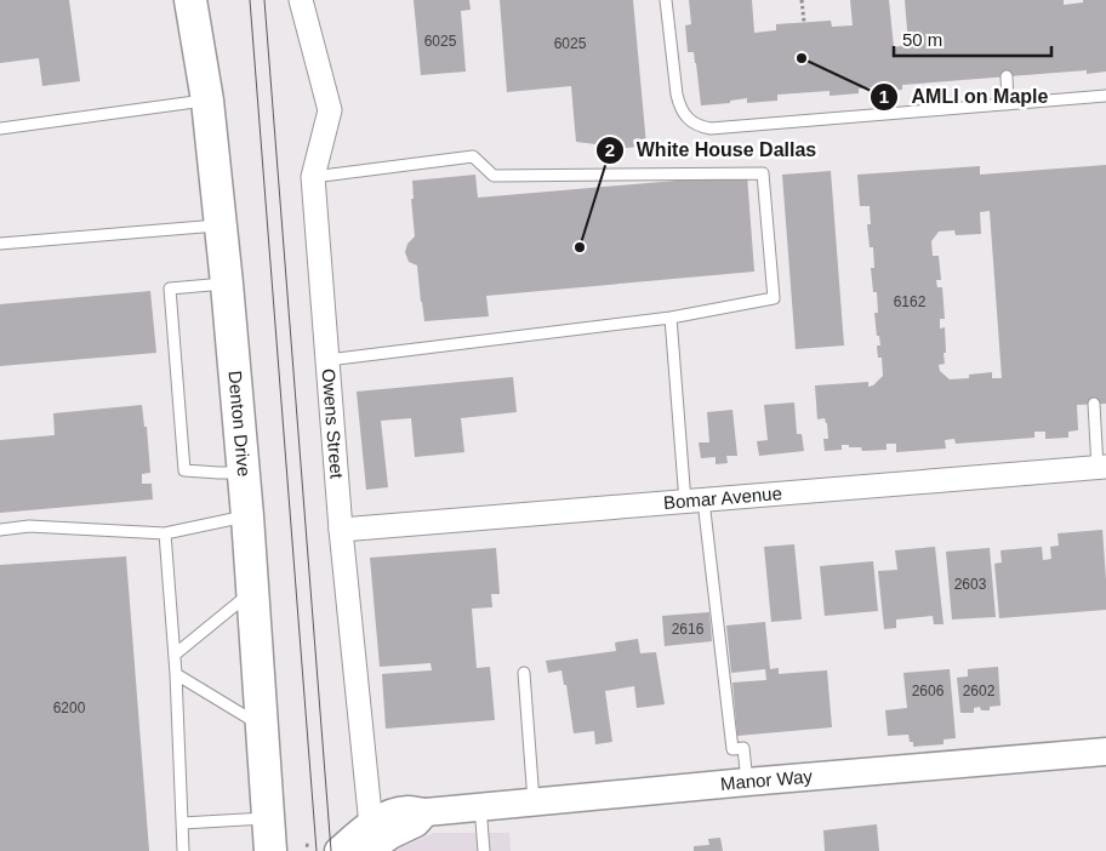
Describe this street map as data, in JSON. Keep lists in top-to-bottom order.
{
  "streets": {
    "main road": ["Denton Drive"],
    "street": ["Owens Street", "Bomar Avenue", "Manor Way"]
  },
  "crossings": [
    ["Owens Street", "Bomar Avenue"],
    ["Owens Street", "Manor Way"]
  ],
  "places": ["AMLI on Maple", "White House Dallas"],
  "house_numbers": [
    "6025",
    "6025",
    "6162",
    "2603",
    "2616",
    "2606",
    "2602",
    "6200"
  ],
  "scale_bar": "50 m"
}
